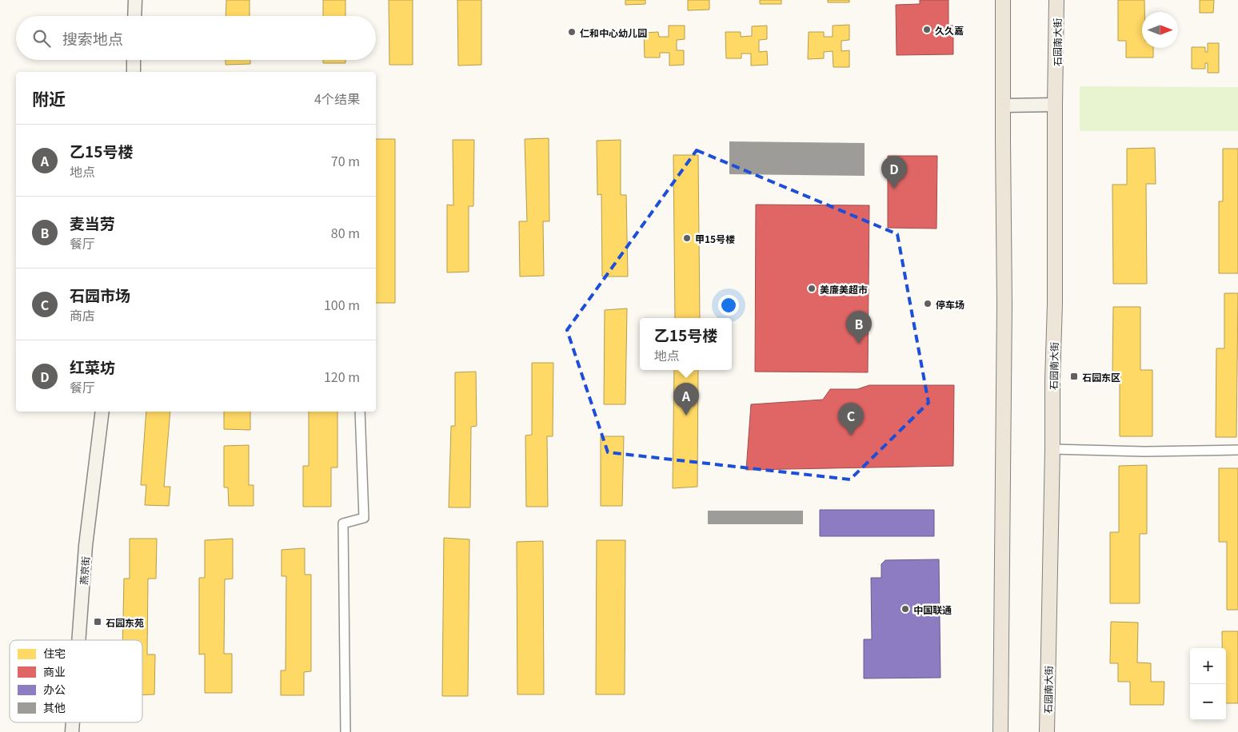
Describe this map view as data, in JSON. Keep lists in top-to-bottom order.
{
  "streets": {
    "main road": ["石园南大街", "燕京街"]
  },
  "places": {
    "other": [
      "久久嘉",
      "仁和中心幼儿园",
      "甲15号楼",
      "美廉美超市",
      "停车场",
      "中国联通"
    ],
    "transit": ["石园东区", "石园东苑"]
  },
  "legend": [
    "住宅",
    "商业",
    "办公",
    "其他"
  ],
  "north": "right",
  "page": {
    "search": "搜索地点",
    "heading": ["附近", "4个结果"],
    "list": [
      {
        "mark": "A",
        "name": "乙15号楼",
        "note": "地点",
        "value": "70 m"
      },
      {
        "mark": "B",
        "name": "麦当劳",
        "note": "餐厅",
        "value": "80 m"
      },
      {
        "mark": "C",
        "name": "石园市场",
        "note": "商店",
        "value": "100 m"
      },
      {
        "mark": "D",
        "name": "红菜坊",
        "note": "餐厅",
        "value": "120 m"
      }
    ],
    "pins": [
      "D",
      "B",
      "A",
      "C"
    ],
    "popup": ["乙15号楼", "地点"],
    "map_buttons": ["+", "−"]
  }
}
